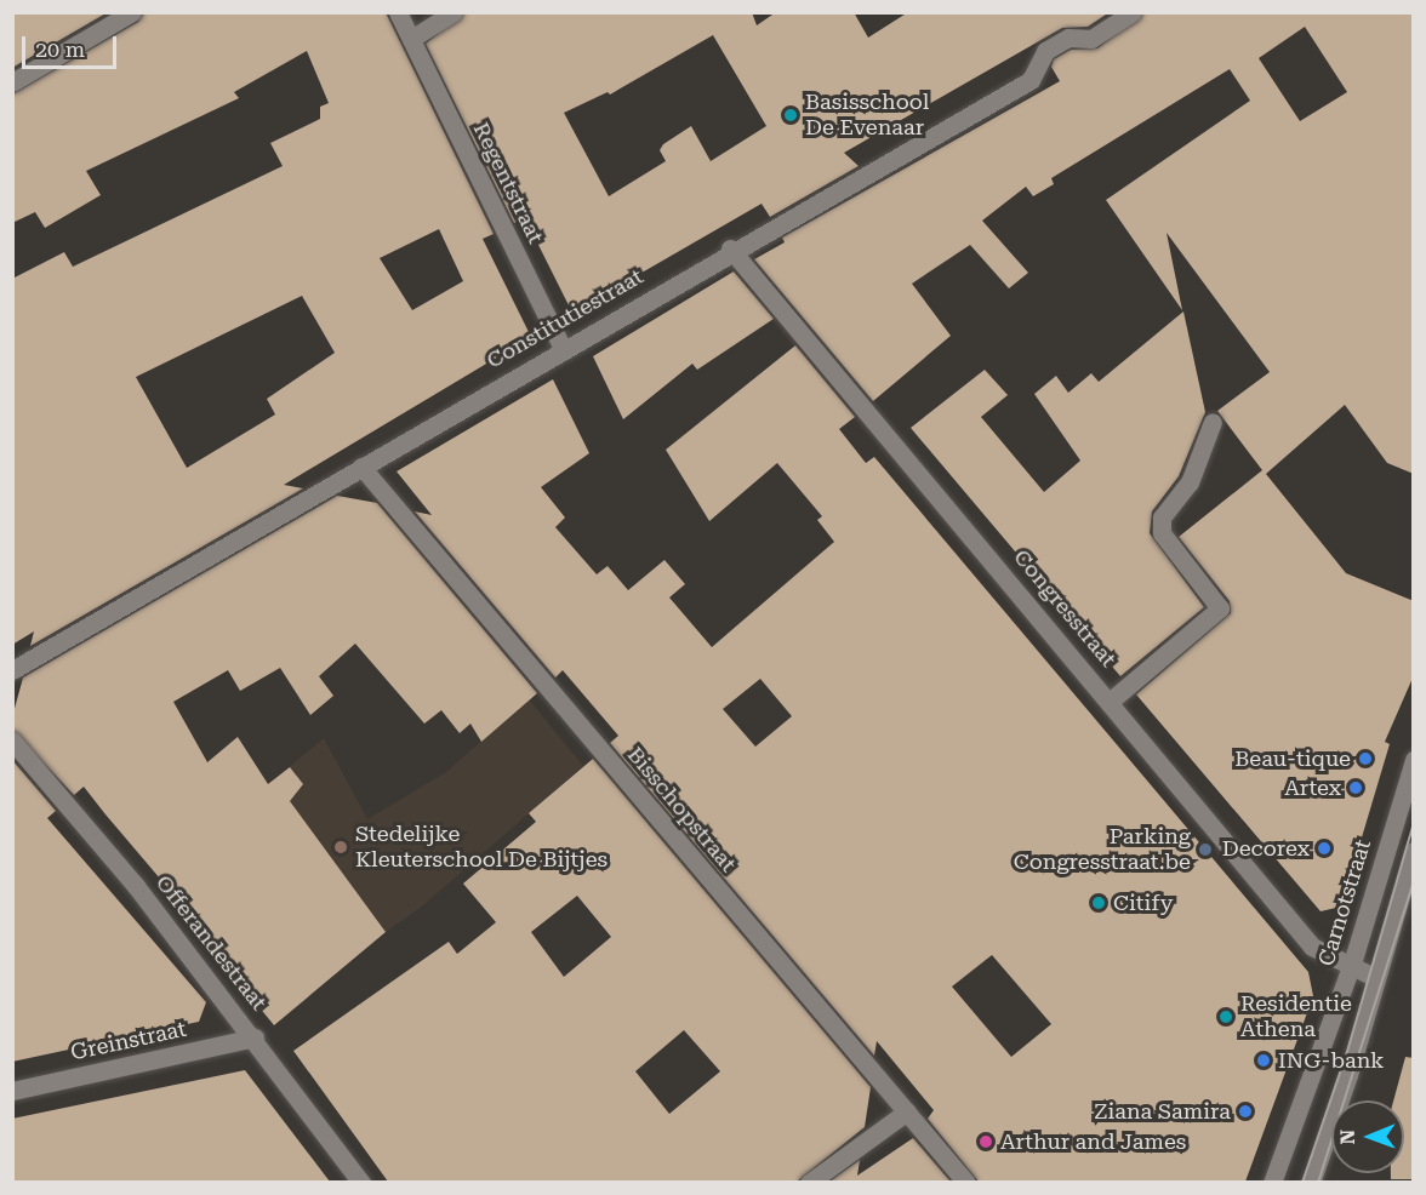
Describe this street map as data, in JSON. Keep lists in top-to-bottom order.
{
  "streets": {
    "street": [
      "Regentstraat",
      "Constitutiestraat",
      "Congresstraat",
      "Bisschopstraat",
      "Carnotstraat",
      "Offerandestraat",
      "Greinstraat"
    ]
  },
  "crossings": [
    ["Regentstraat", "Constitutiestraat"],
    ["Constitutiestraat", "Congresstraat"],
    ["Constitutiestraat", "Bisschopstraat"],
    ["Congresstraat", "Carnotstraat"],
    ["Offerandestraat", "Greinstraat"]
  ],
  "places": [
    "Basisschool De Evenaar",
    "Beau-tique",
    "Artex",
    "Stedelijke Kleuterschool De Bijtjes",
    "Decorex",
    "Parking Congresstraat.be",
    "Citify",
    "Residentie Athena",
    "ING-bank",
    "Ziana Samira",
    "Arthur and James"
  ],
  "scale_bar": "20 m",
  "north": "left"
}
